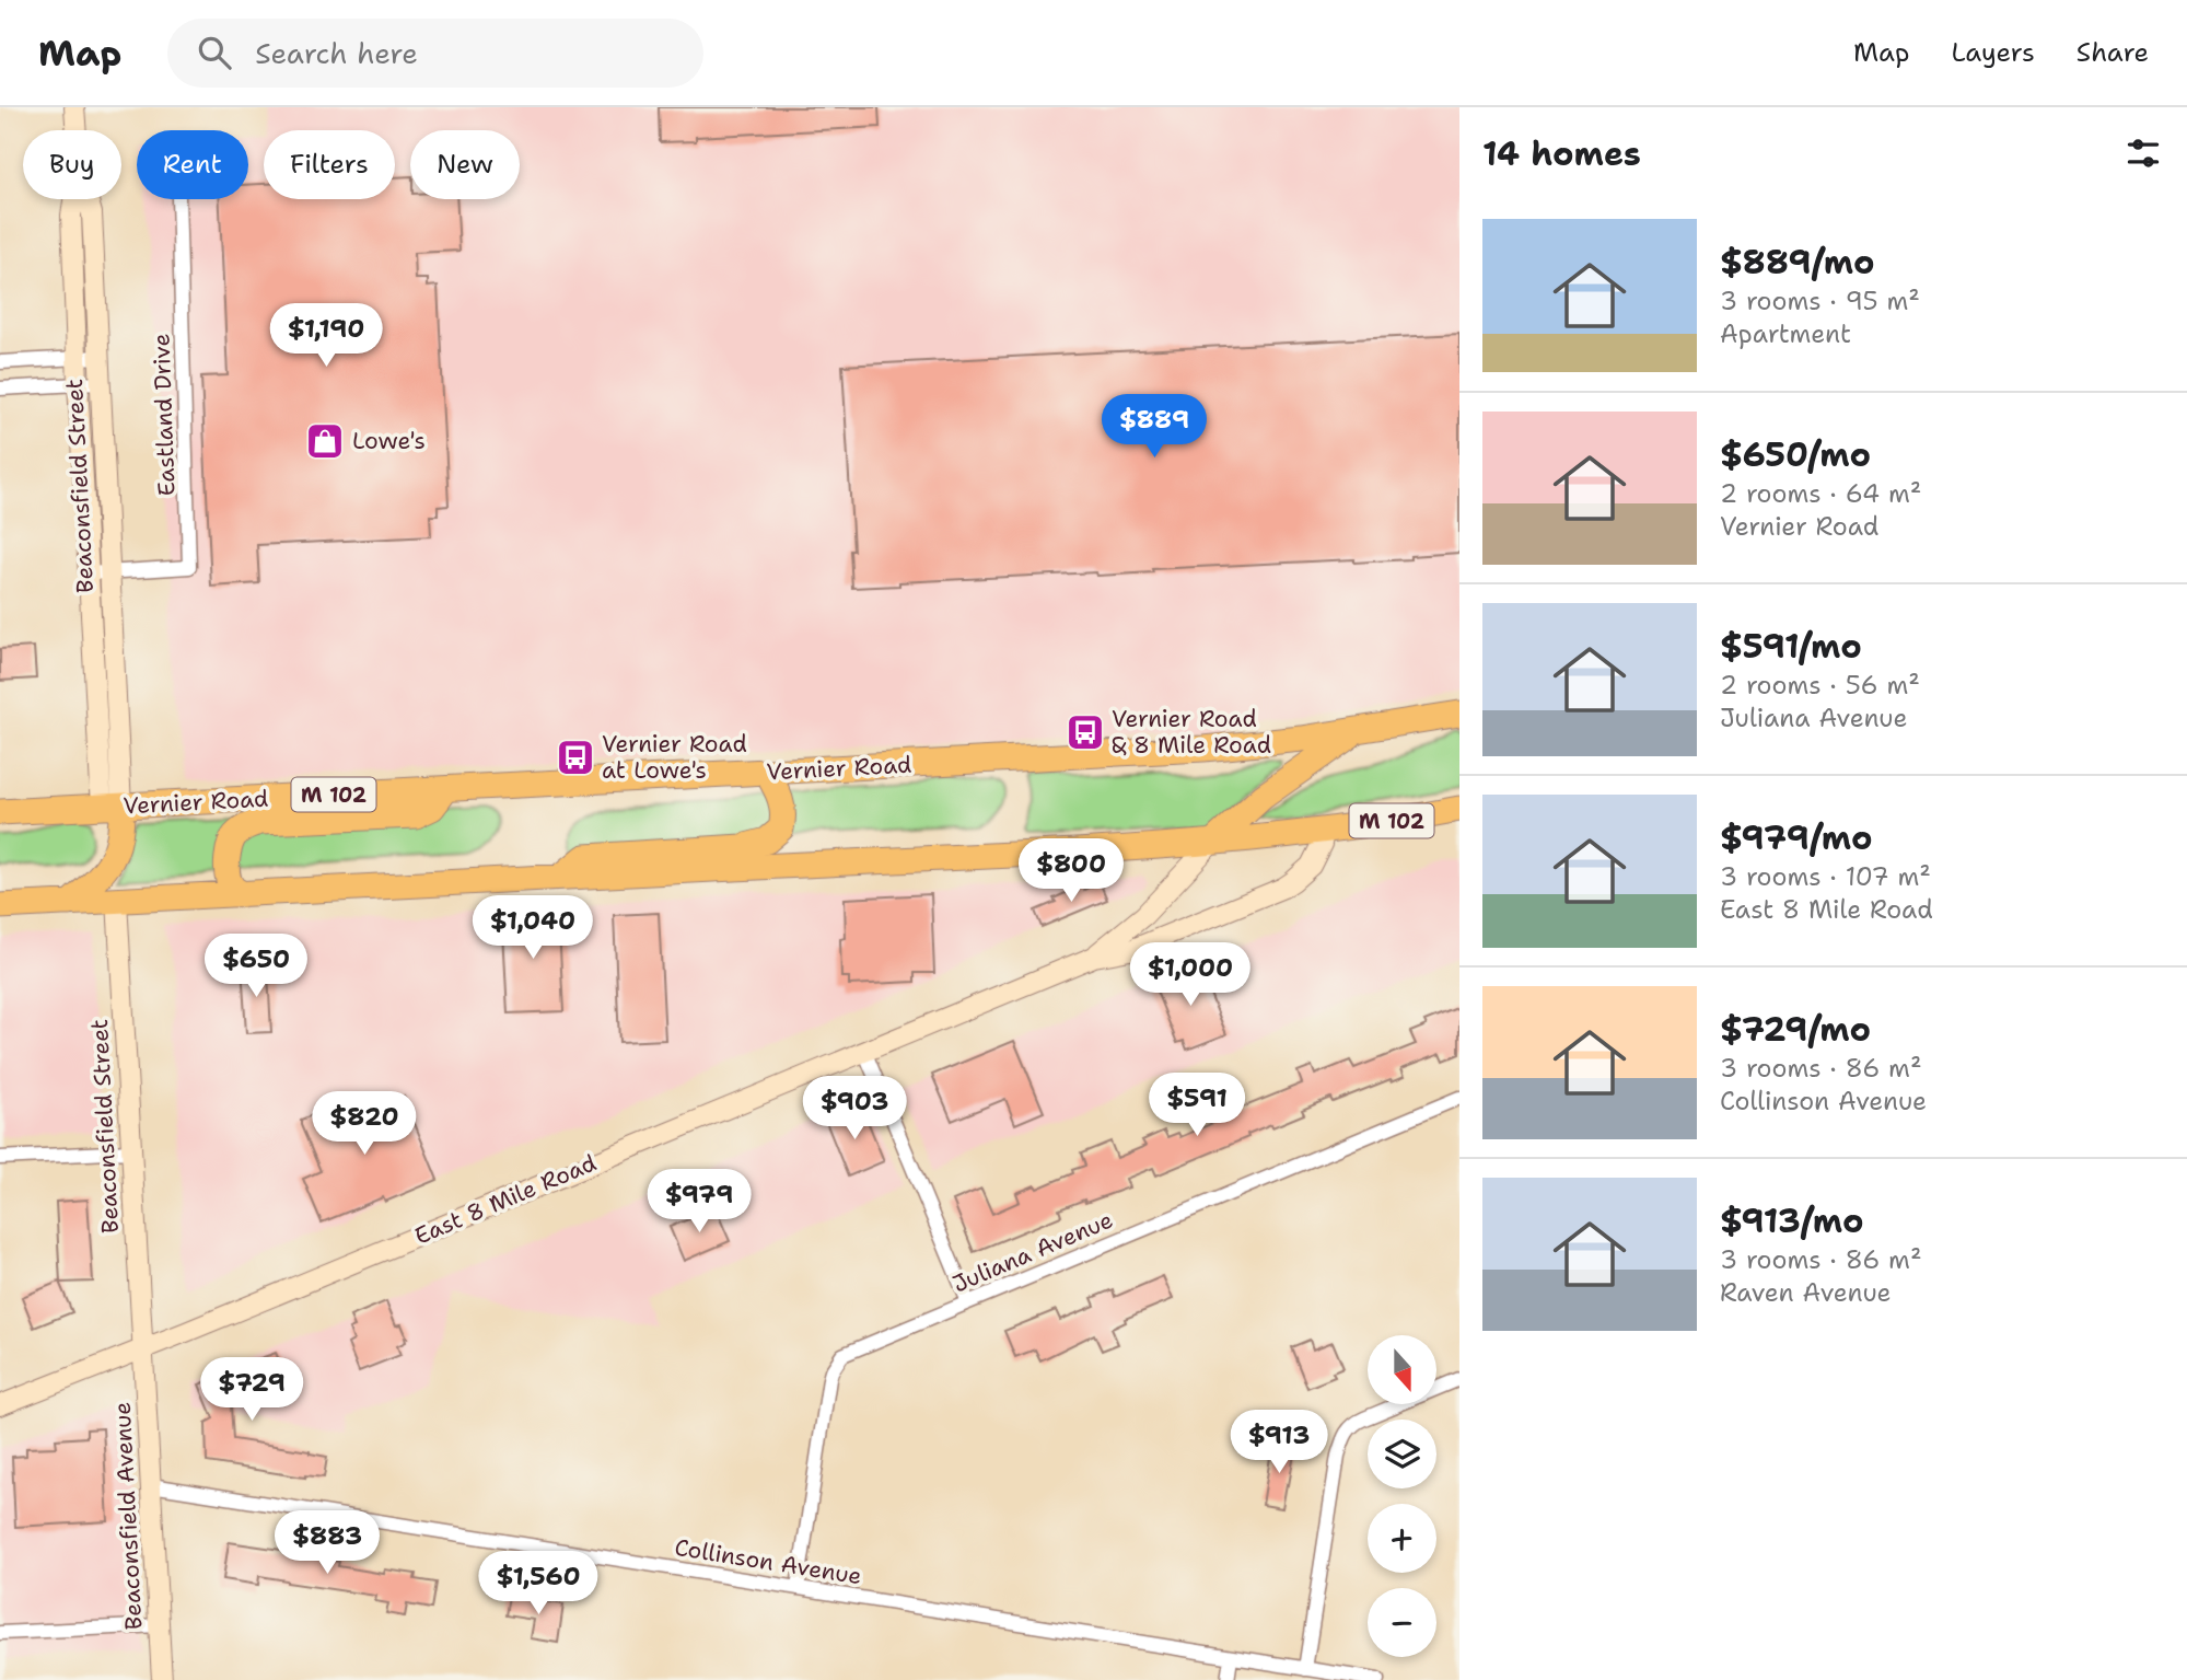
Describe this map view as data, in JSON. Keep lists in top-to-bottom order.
{
  "streets": {
    "highway": ["Vernier Road", "M 102"],
    "street": [
      "Eastland Drive",
      "Beaconsfield Street",
      "East 8 Mile Road",
      "Juliana Avenue",
      "Beaconsfield Avenue",
      "Collinson Avenue"
    ]
  },
  "crossings": [
    ["Eastland Drive", "Beaconsfield Street"],
    ["Beaconsfield Street", "Vernier Road"],
    ["Beaconsfield Street", "M 102"],
    ["Beaconsfield Street", "East 8 Mile Road"],
    ["Beaconsfield Street", "Beaconsfield Avenue"],
    ["Vernier Road", "M 102"],
    ["M 102", "East 8 Mile Road"],
    ["East 8 Mile Road", "Beaconsfield Avenue"],
    ["Juliana Avenue", "Collinson Avenue"],
    ["Beaconsfield Avenue", "Collinson Avenue"]
  ],
  "places": {
    "shop": ["Lowe's"],
    "bus stop": ["Vernier Road & 8 Mile Road", "Vernier Road at Lowe's"]
  },
  "north": "bottom",
  "page": {
    "header": "Map",
    "search": "Search here",
    "nav": ["Map", "Layers", "Share"],
    "heading": "14 homes",
    "chip": [
      "Buy",
      "Rent",
      "Filters",
      "New"
    ],
    "list": [
      {
        "name": "$889/mo",
        "note": "3 rooms · 95 m² · Apartment"
      },
      {
        "name": "$650/mo",
        "note": "2 rooms · 64 m² · Vernier Road"
      },
      {
        "name": "$591/mo",
        "note": "2 rooms · 56 m² · Juliana Avenue"
      },
      {
        "name": "$979/mo",
        "note": "3 rooms · 107 m² · East 8 Mile Road"
      },
      {
        "name": "$729/mo",
        "note": "3 rooms · 86 m² · Collinson Avenue"
      },
      {
        "name": "$913/mo",
        "note": "3 rooms · 86 m² · Raven Avenue"
      }
    ],
    "price": [
      "$1,190",
      "$889",
      "$800",
      "$1,040",
      "$650",
      "$1,000",
      "$591",
      "$903",
      "$820",
      "$979",
      "$729",
      "$913",
      "$883",
      "$1,560"
    ],
    "map_buttons": ["+", "−"]
  }
}
